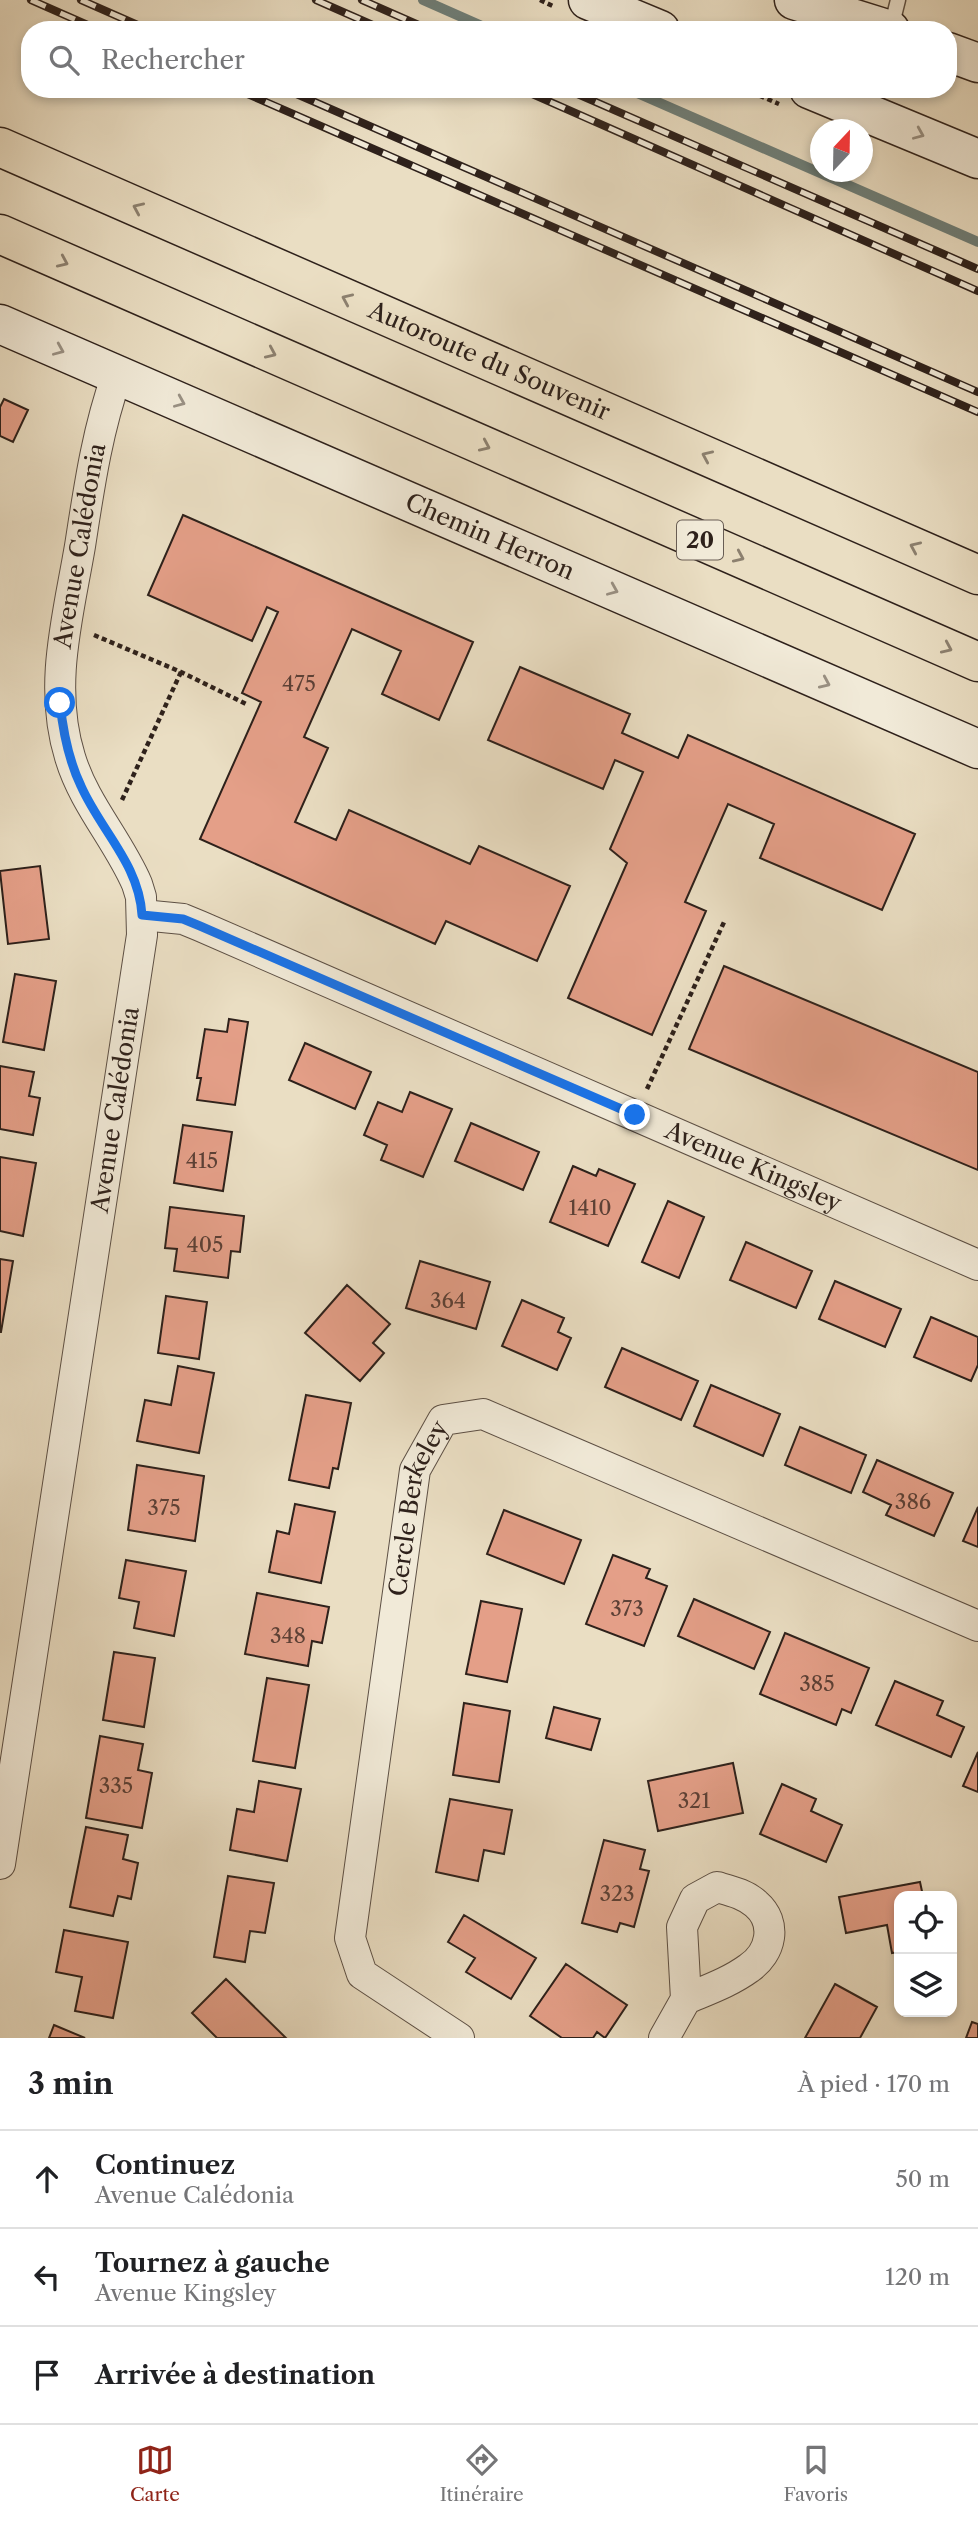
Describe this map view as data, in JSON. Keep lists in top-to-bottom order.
{
  "streets": {
    "highway": ["Autoroute du Souvenir", "20"],
    "main road": ["Chemin Herron"],
    "street": ["Avenue Calédonia", "Avenue Kingsley", "Cercle Berkeley"]
  },
  "crossings": [
    ["Chemin Herron", "Avenue Calédonia"],
    ["Avenue Calédonia", "Avenue Kingsley"]
  ],
  "one_way": ["Chemin Herron"],
  "house_numbers": [
    "475",
    "415",
    "1410",
    "405",
    "364",
    "386",
    "375",
    "373",
    "348",
    "385",
    "335",
    "321",
    "323"
  ],
  "north": "top",
  "page": {
    "search": "Rechercher",
    "heading": ["3 min", "À pied · 170 m"],
    "list": [
      ["Continuez", "Avenue Calédonia", "50 m"],
      ["Tournez à gauche", "Avenue Kingsley", "120 m"],
      "Arrivée à destination"
    ],
    "nav": ["Carte", "Itinéraire", "Favoris"]
  }
}
